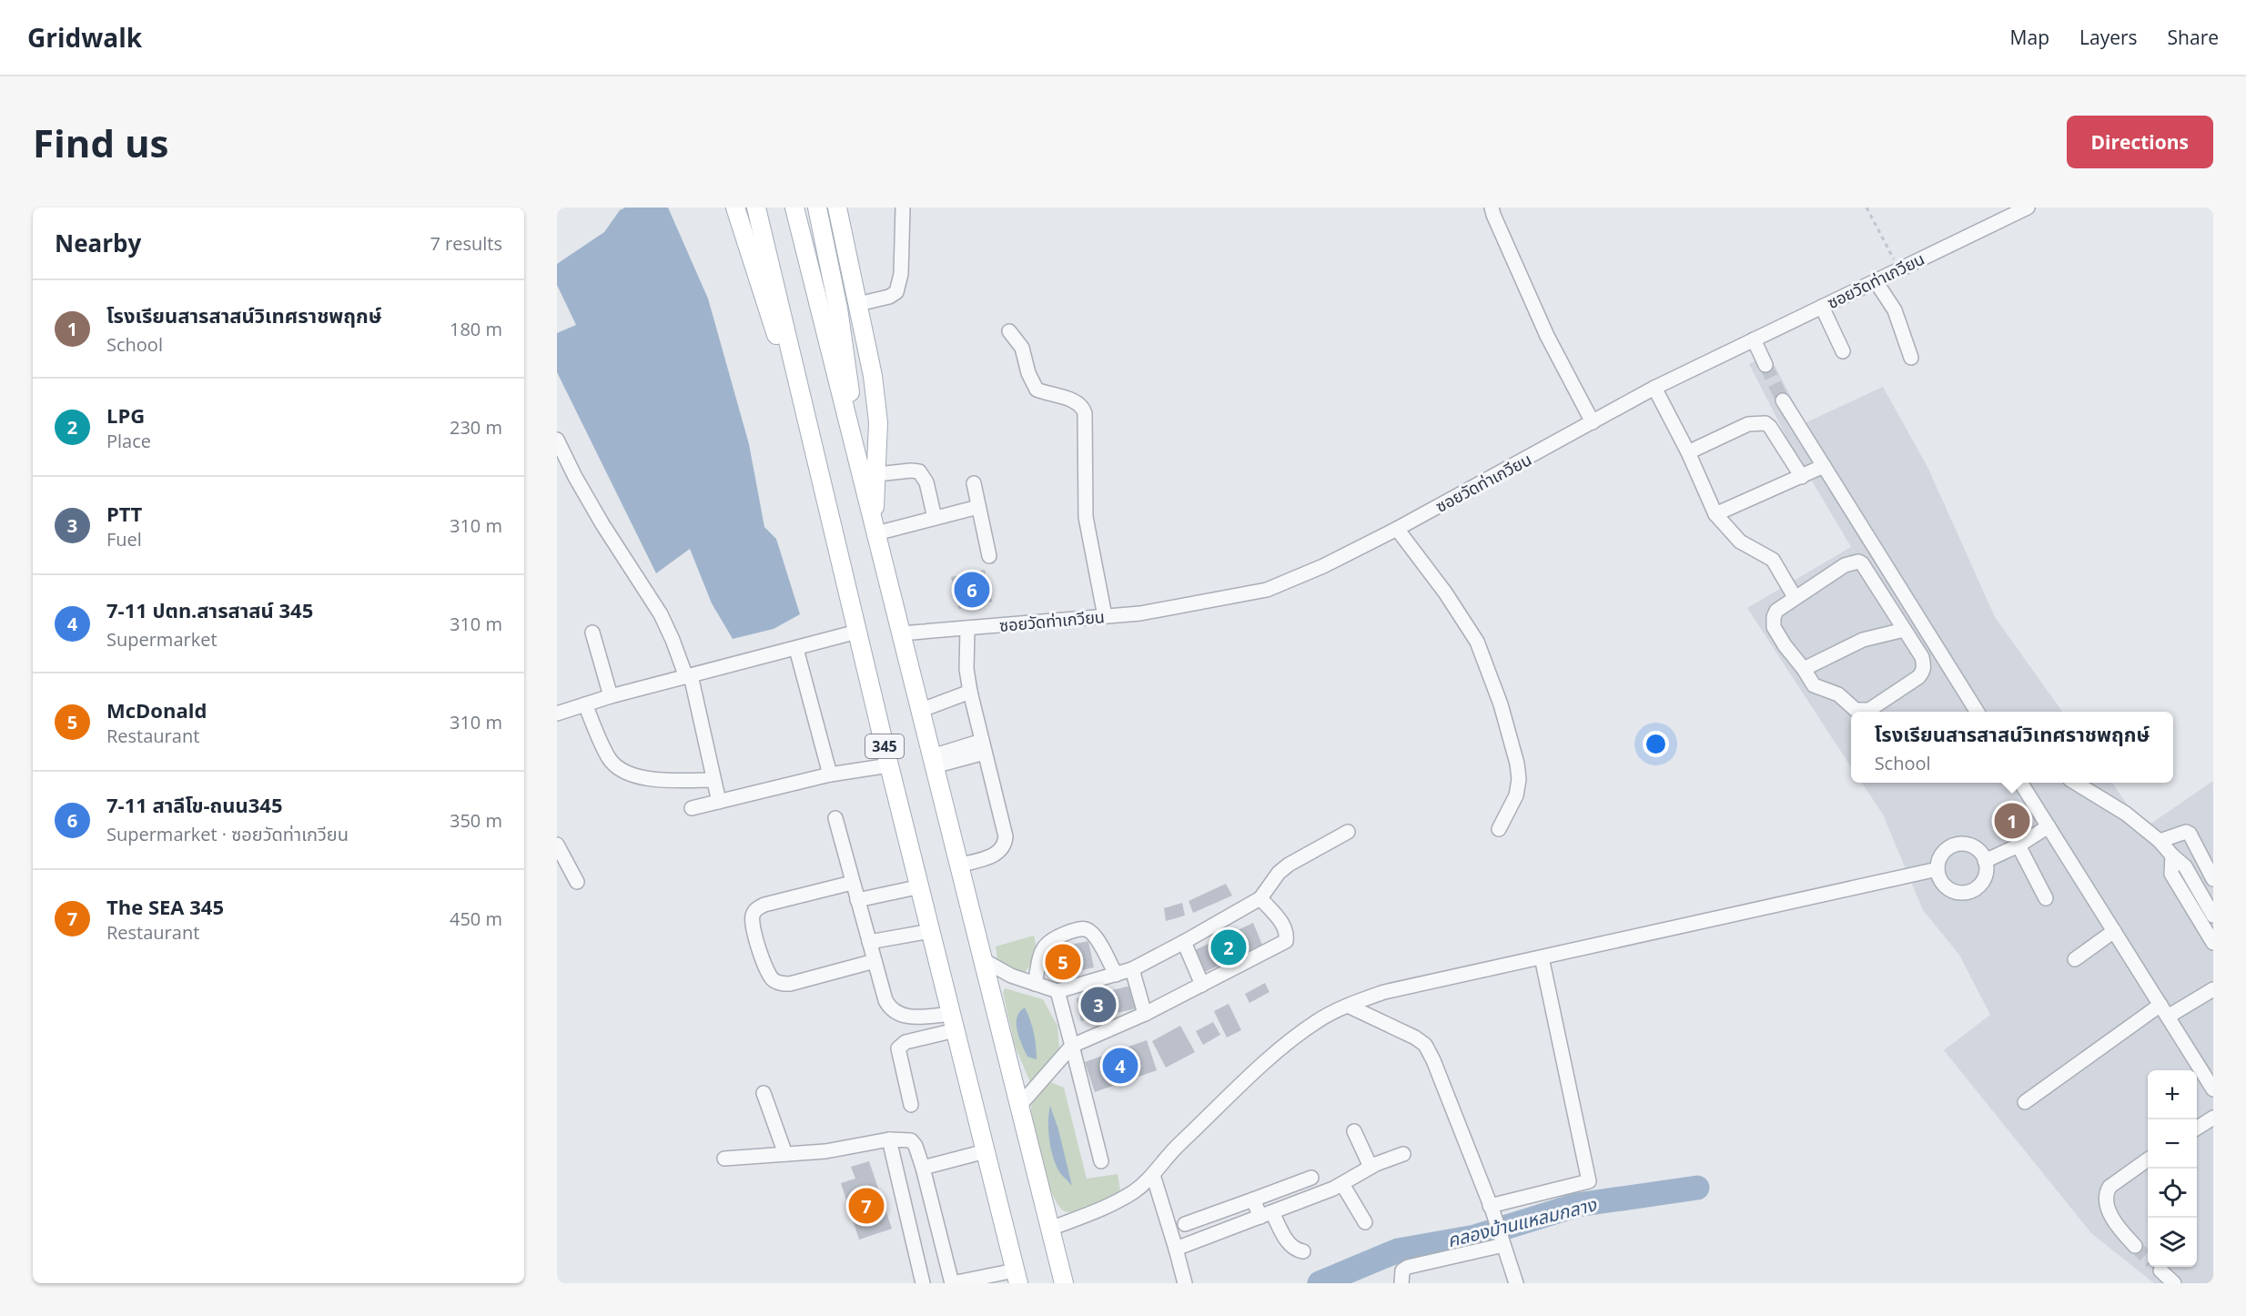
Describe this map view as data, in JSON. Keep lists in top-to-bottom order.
{
  "streets": {
    "main road": ["345"],
    "street": ["ซอยวัดท่าเกวียน"]
  },
  "crossings": [
    ["ซอยวัดท่าเกวียน", "345"]
  ],
  "water": ["คลองบ้านแหลมกลาง"],
  "page": {
    "header": "Gridwalk",
    "nav": ["Map", "Layers", "Share"],
    "buttons": "Directions",
    "title": "Find us",
    "heading": ["Nearby", "7 results"],
    "list": [
      {
        "mark": "1",
        "name": "โรงเรียนสารสาสน์วิเทศราชพฤกษ์",
        "note": "School",
        "value": "180 m"
      },
      {
        "mark": "2",
        "name": "LPG",
        "note": "Place",
        "value": "230 m"
      },
      {
        "mark": "3",
        "name": "PTT",
        "note": "Fuel",
        "value": "310 m"
      },
      {
        "mark": "4",
        "name": "7-11 ปตท.สารสาสน์ 345",
        "note": "Supermarket",
        "value": "310 m"
      },
      {
        "mark": "5",
        "name": "McDonald",
        "note": "Restaurant",
        "value": "310 m"
      },
      {
        "mark": "6",
        "name": "7-11 สาลีโข-ถนน345",
        "note": "Supermarket · ซอยวัดท่าเกวียน",
        "value": "350 m"
      },
      {
        "mark": "7",
        "name": "The SEA 345",
        "note": "Restaurant",
        "value": "450 m"
      }
    ],
    "pins": [
      "6",
      "1",
      "2",
      "5",
      "3",
      "4",
      "7"
    ],
    "popup": ["โรงเรียนสารสาสน์วิเทศราชพฤกษ์", "School"],
    "map_buttons": ["+", "−"]
  }
}
